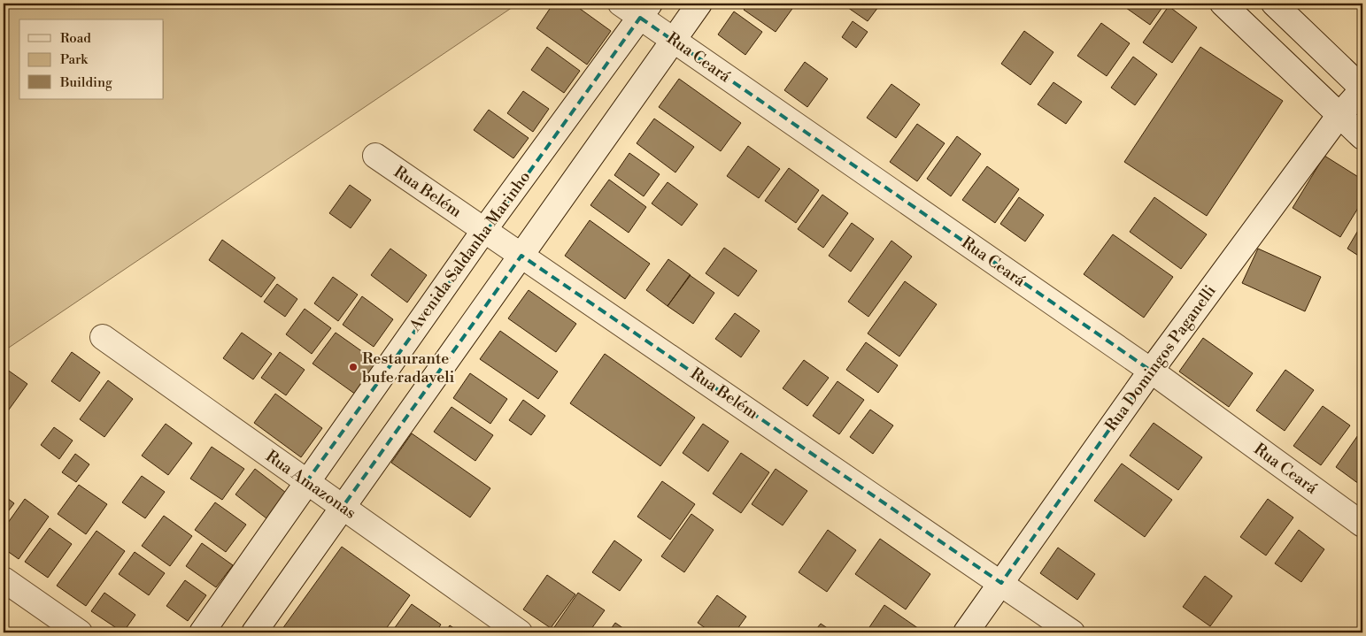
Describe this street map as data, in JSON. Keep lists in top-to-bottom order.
{
  "streets": {
    "street": [
      "Rua Ceará",
      "Rua Belém",
      "Avenida Saldanha Marinho",
      "Rua Domingos Paganelli",
      "Rua Amazonas"
    ]
  },
  "crossings": [
    ["Rua Ceará", "Avenida Saldanha Marinho"],
    ["Rua Ceará", "Rua Domingos Paganelli"],
    ["Rua Belém", "Avenida Saldanha Marinho"],
    ["Rua Belém", "Rua Domingos Paganelli"],
    ["Avenida Saldanha Marinho", "Rua Amazonas"]
  ],
  "places": ["Restaurante bufe radaveli"],
  "legend": ["Road", "Park", "Building"]
}
